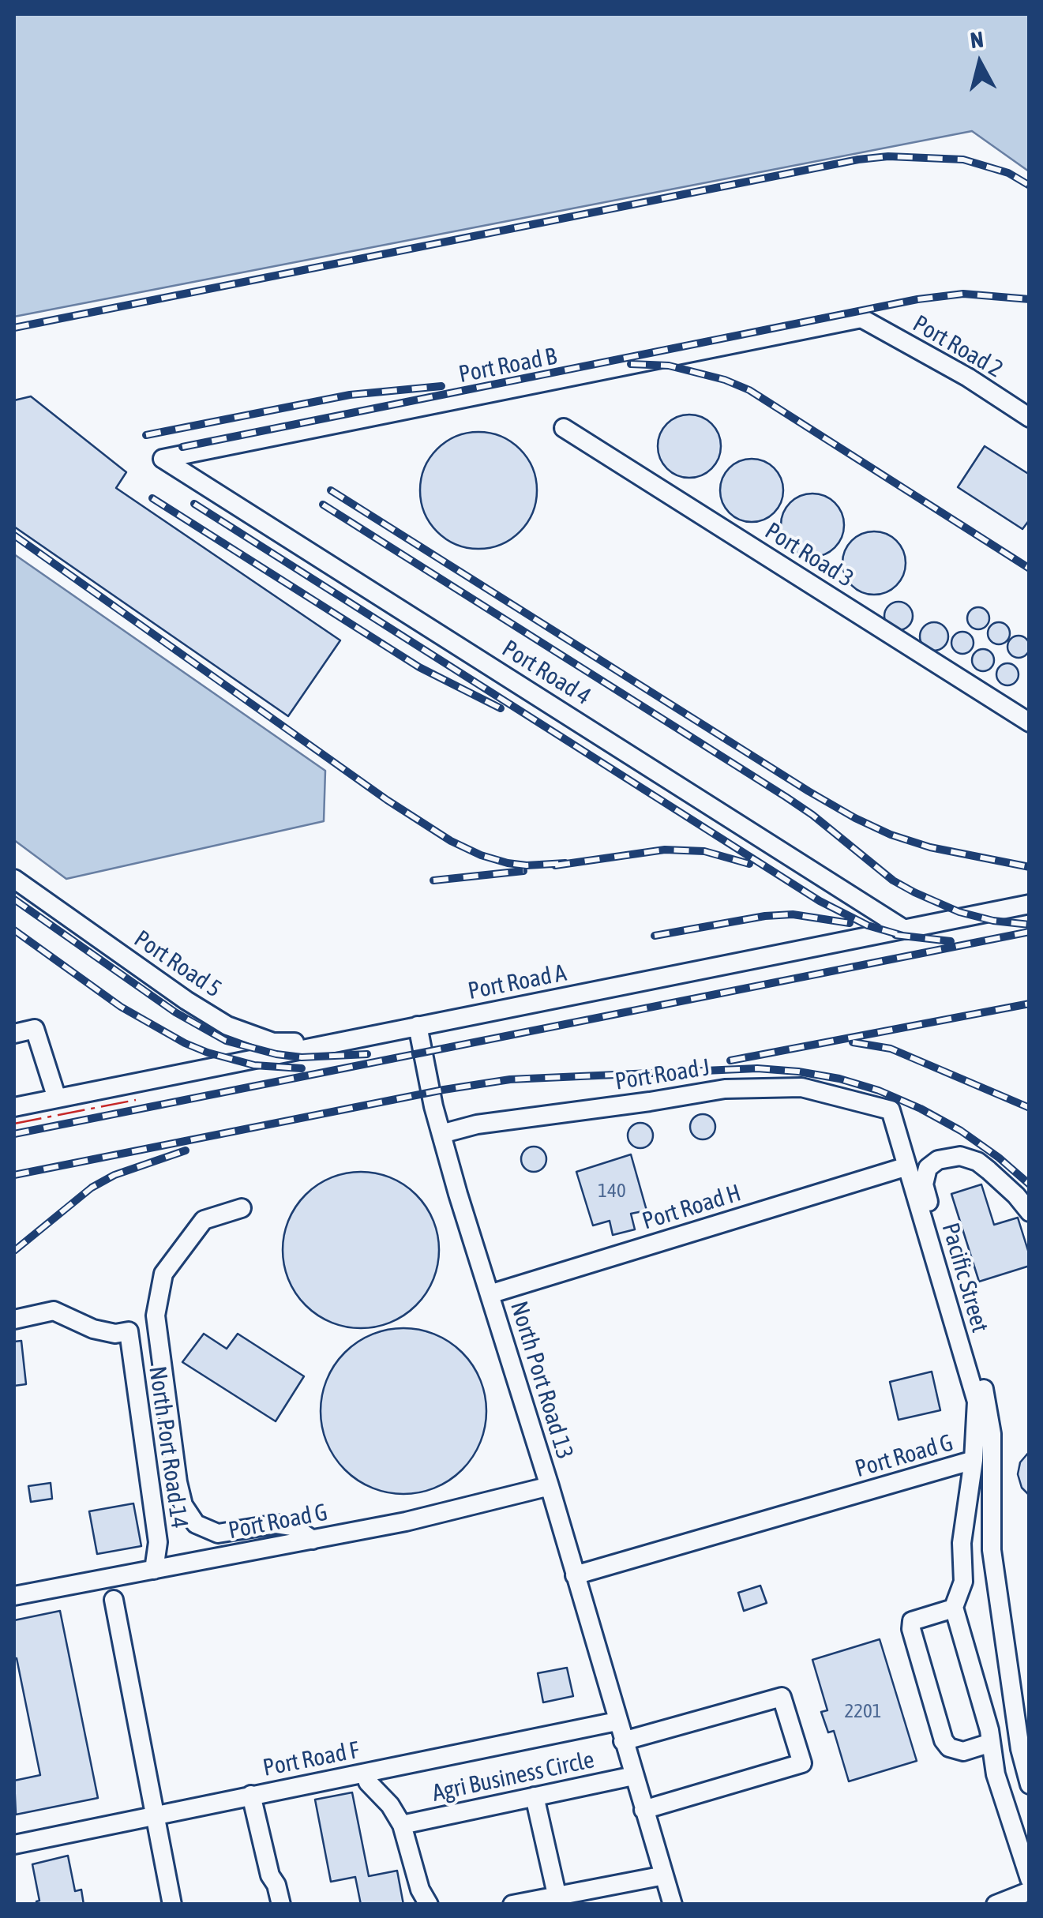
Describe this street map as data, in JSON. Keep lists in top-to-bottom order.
{
  "streets": {
    "street": [
      "Port Road 2",
      "Port Road B",
      "Port Road 3",
      "Port Road 4",
      "Port Road 5",
      "Port Road A",
      "Port Road J",
      "Port Road H",
      "Pacific Street",
      "North Port Road 13",
      "North Port Road 14",
      "Port Road G",
      "Port Road F",
      "Agri Business Circle"
    ]
  },
  "crossings": [
    ["Port Road 2", "Port Road B"],
    ["Port Road B", "Port Road 4"],
    ["Port Road 4", "Port Road A"],
    ["Port Road 5", "Port Road A"],
    ["Port Road A", "North Port Road 13"],
    ["Port Road J", "Pacific Street"],
    ["Port Road J", "North Port Road 13"],
    ["Port Road H", "Pacific Street"],
    ["Port Road H", "North Port Road 13"],
    ["Pacific Street", "Port Road G"],
    ["North Port Road 13", "Port Road G"],
    ["North Port Road 13", "Port Road F"],
    ["North Port Road 13", "Agri Business Circle"],
    ["North Port Road 14", "Port Road G"],
    ["Port Road F", "Agri Business Circle"]
  ],
  "house_numbers": ["140", "2201"],
  "north": "top"
}
